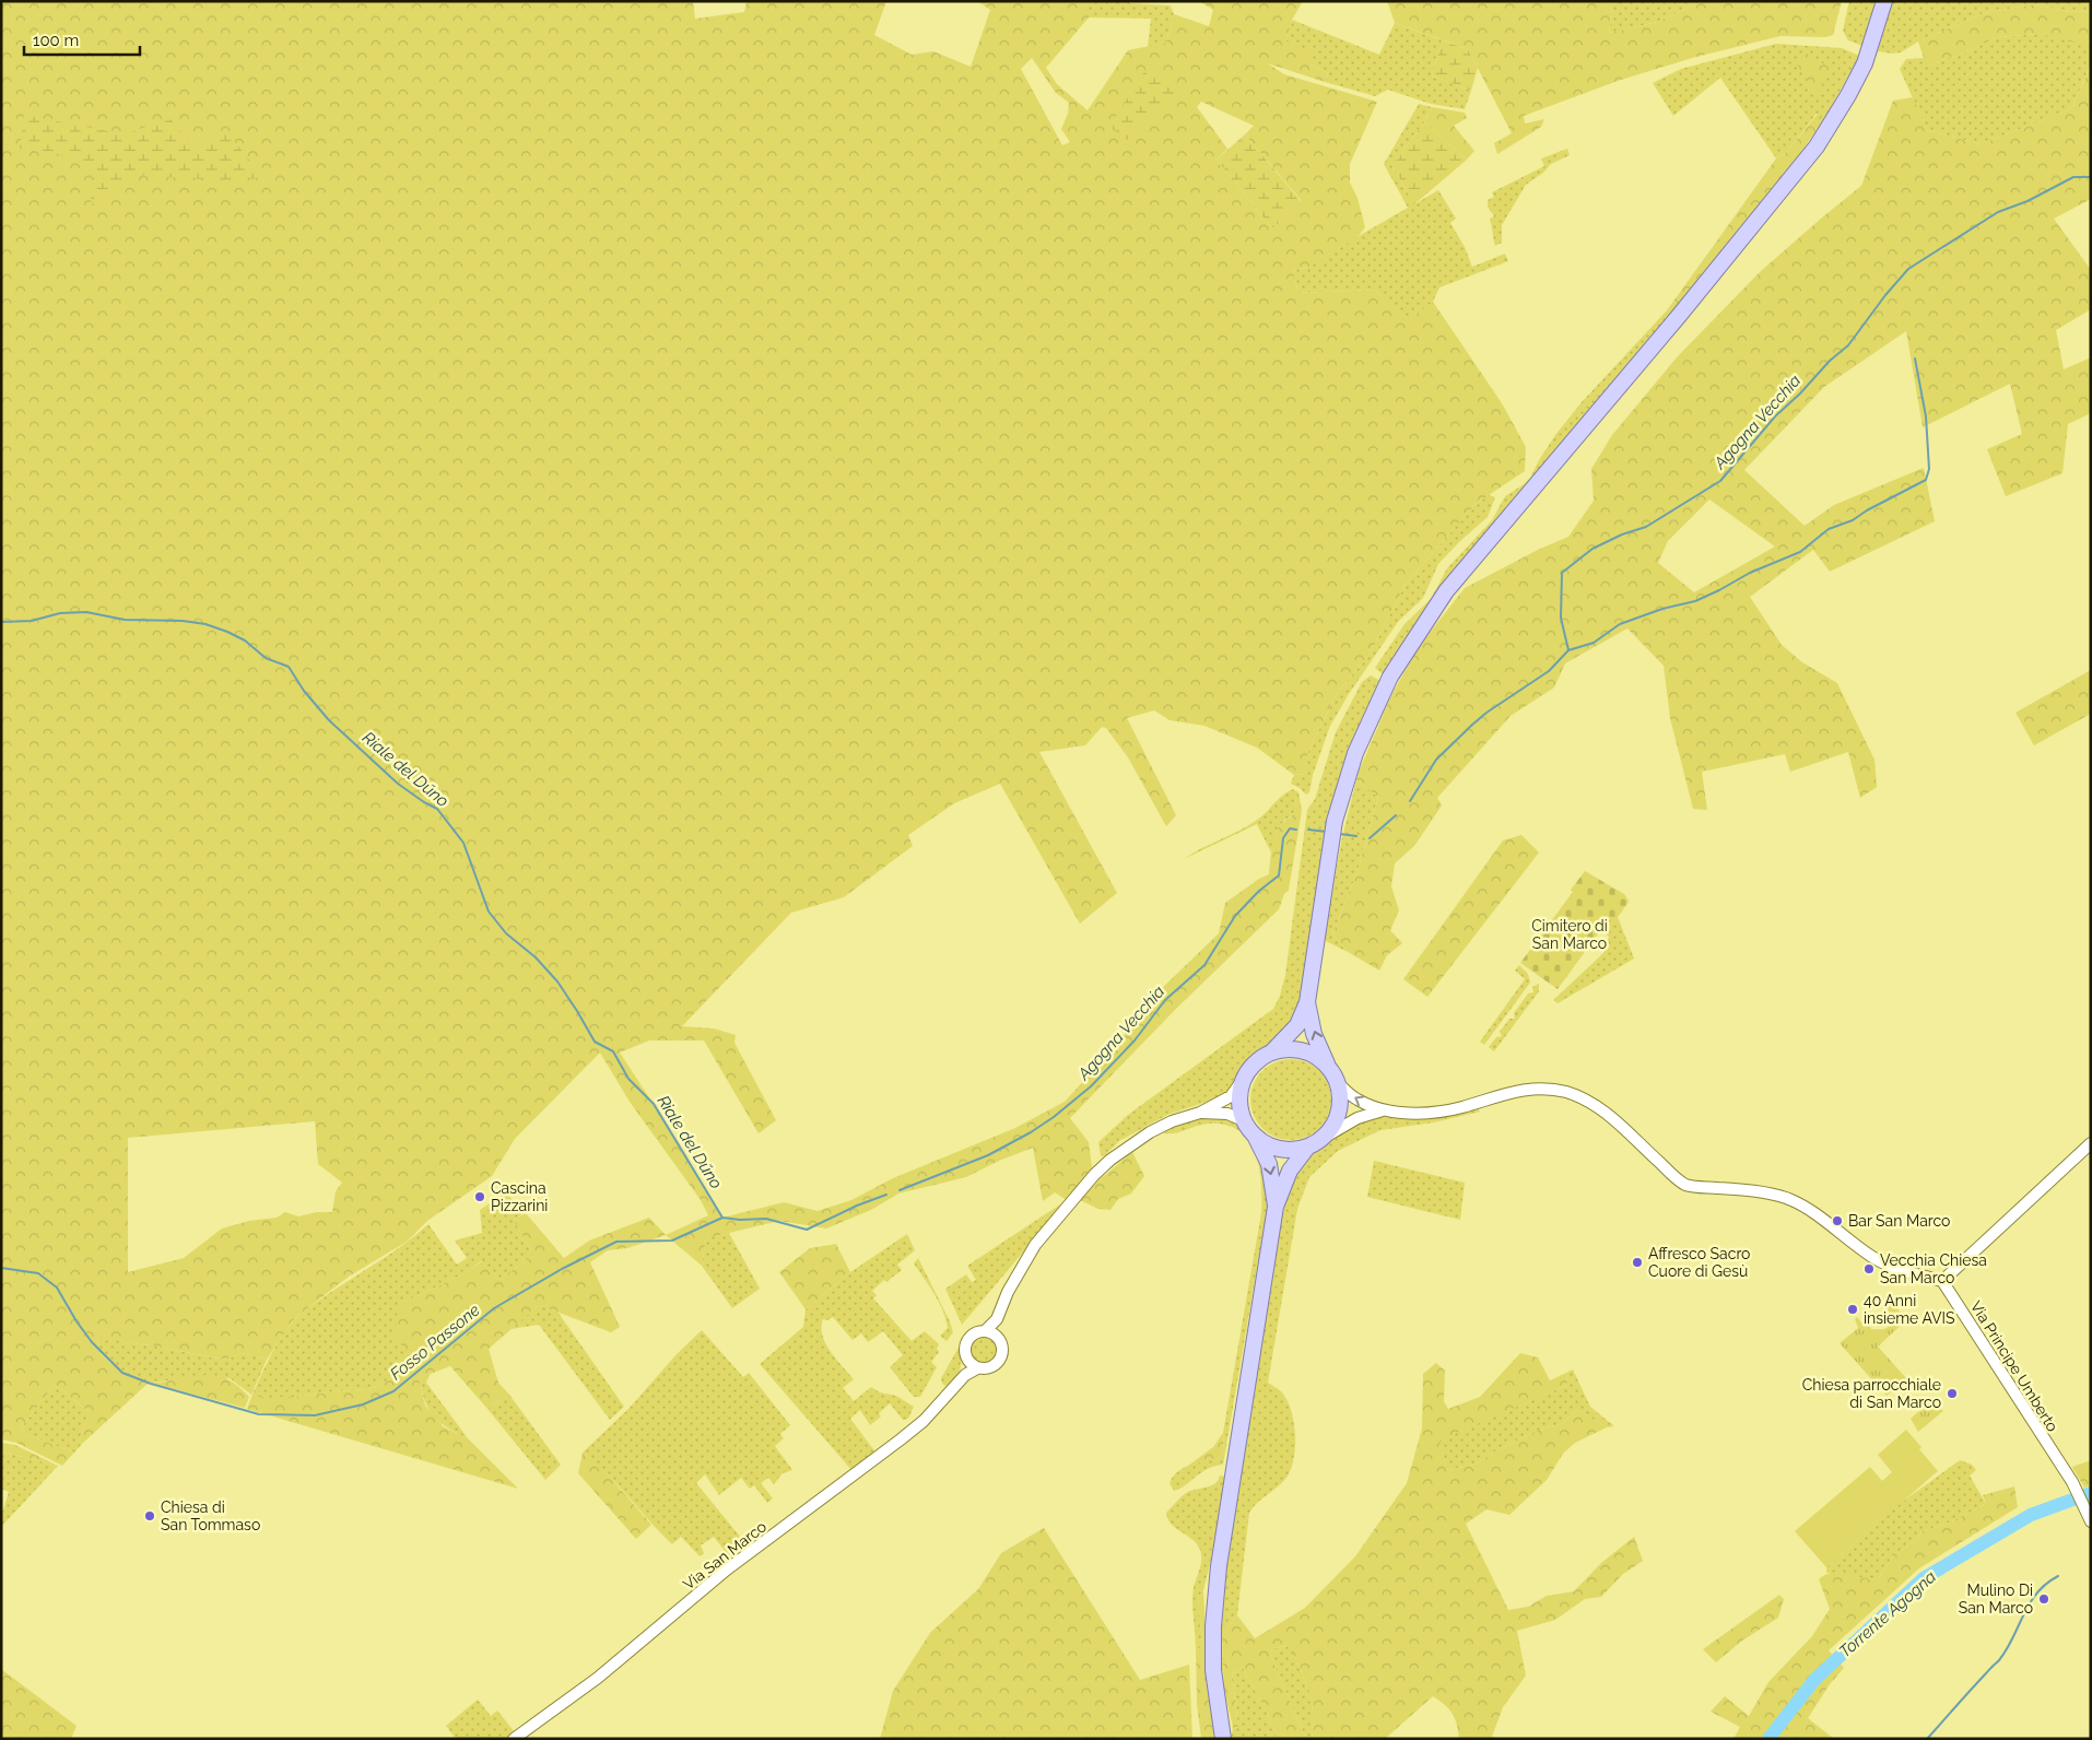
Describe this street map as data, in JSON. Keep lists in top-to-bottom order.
{
  "streets": {
    "street": ["Via Principe Umberto", "Via San Marco"]
  },
  "water": [
    "Agogna Vecchia",
    "Riale del Dűno",
    "Fosso Passone",
    "Torrente Agogna"
  ],
  "parks": ["Cimitero di San Marco"],
  "places": [
    "Cascina Pizzarini",
    "Bar San Marco",
    "Affresco Sacro Cuore di Gesù",
    "Vecchia Chiesa San Marco",
    "40 Anni insieme AVIS",
    "Chiesa parrocchiale di San Marco",
    "Chiesa di San Tommaso",
    "Mulino Di San Marco"
  ],
  "scale_bar": "100 m"
}
